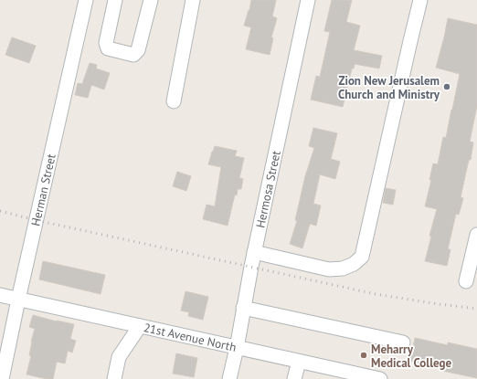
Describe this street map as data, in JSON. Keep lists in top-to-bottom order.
{
  "streets": {
    "street": ["Herman Street", "Hermosa Street", "21st Avenue North"]
  },
  "crossings": [
    ["Herman Street", "21st Avenue North"],
    ["Hermosa Street", "21st Avenue North"]
  ],
  "places": ["Zion New Jerusalem Church and Ministry", "Meharry Medical College"]
}
